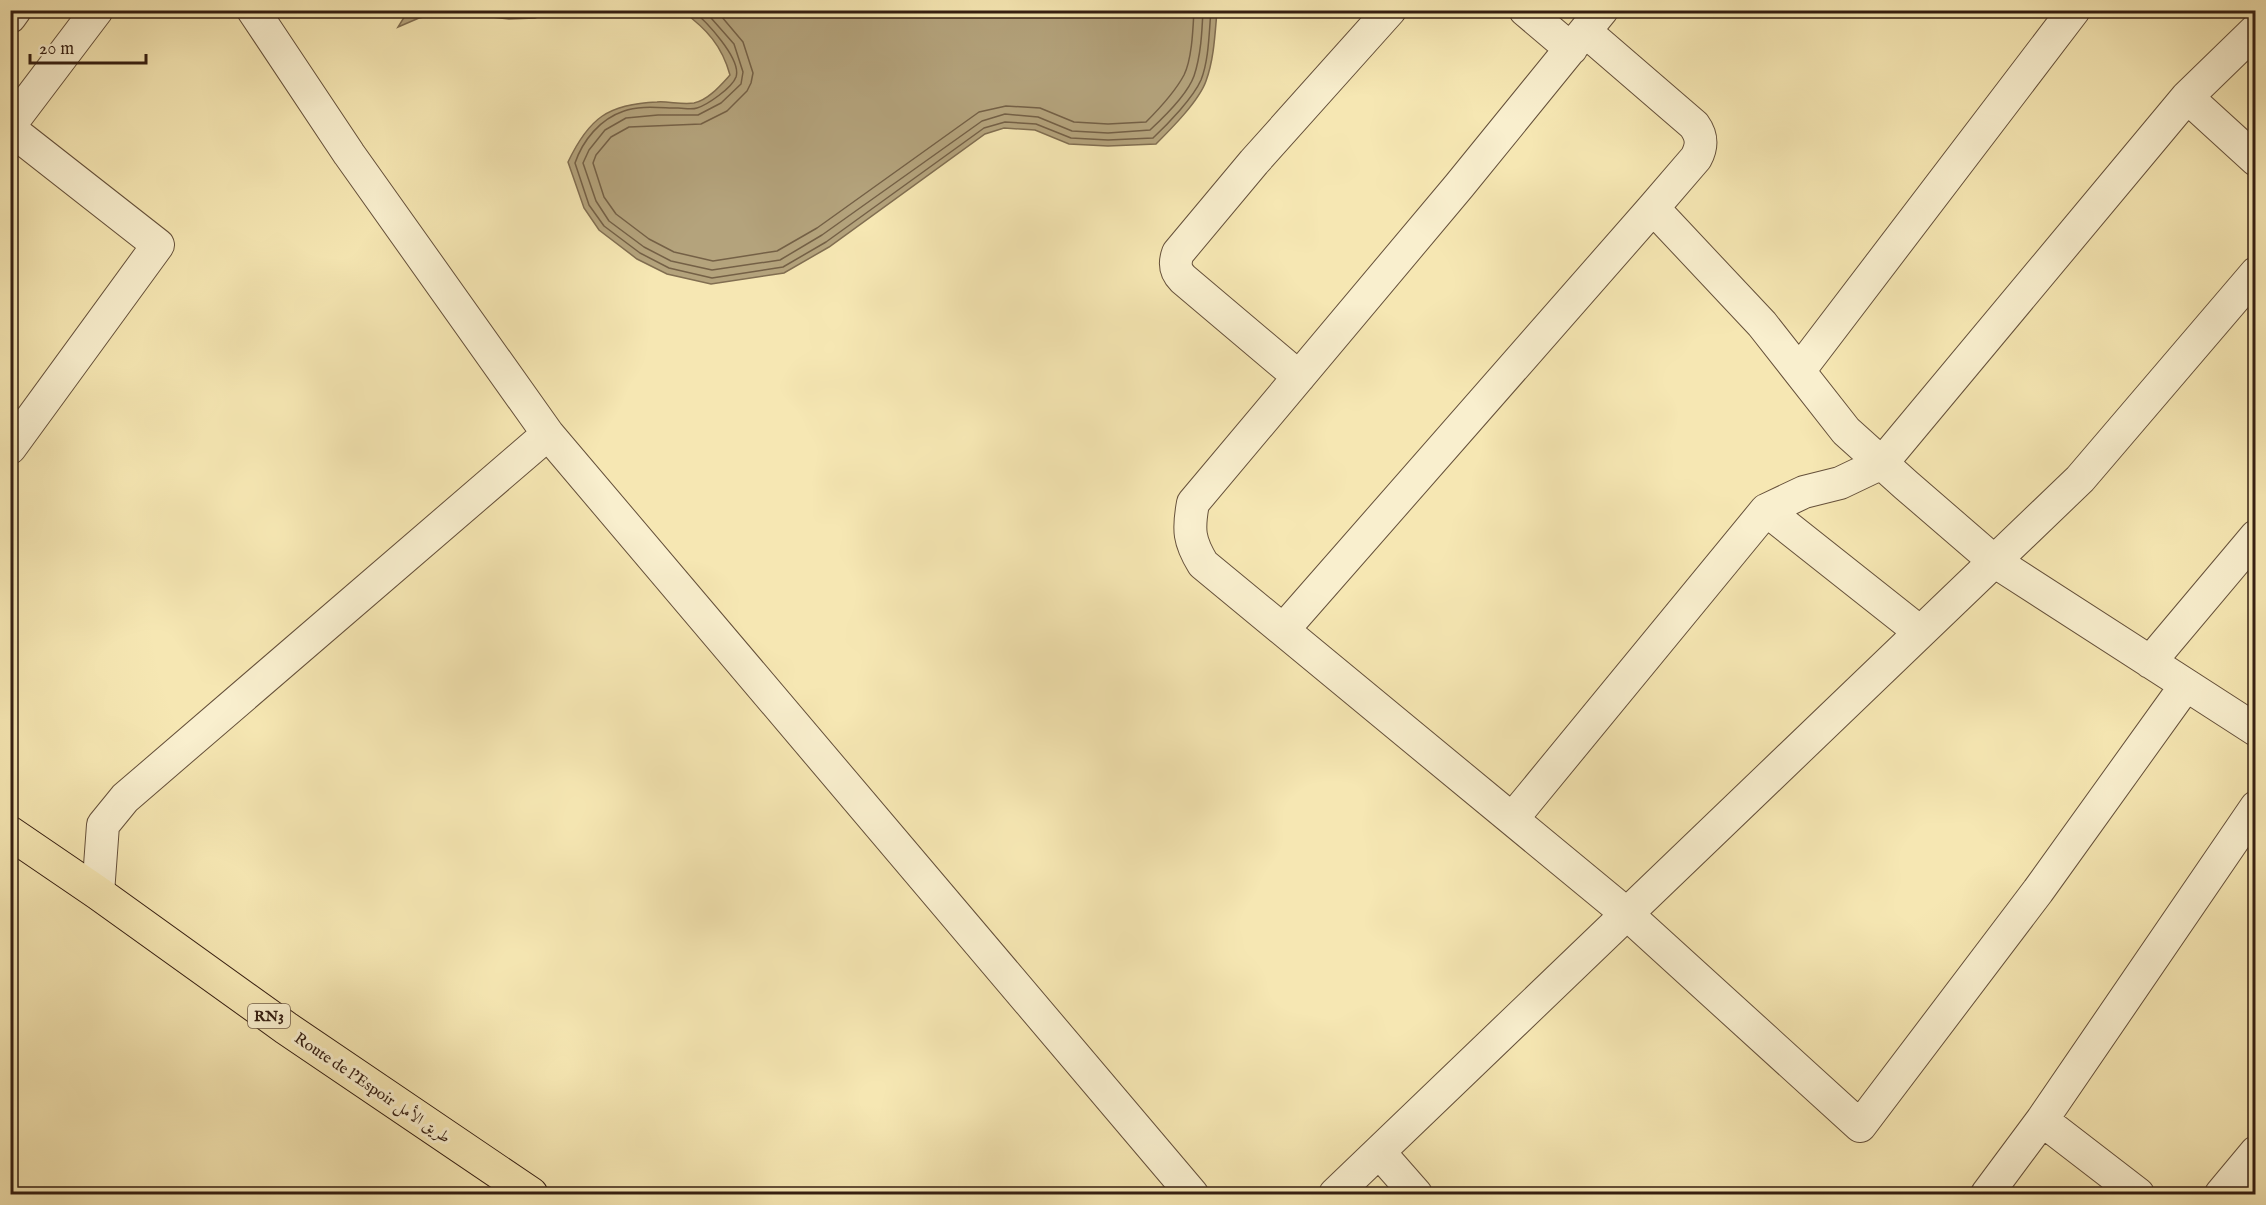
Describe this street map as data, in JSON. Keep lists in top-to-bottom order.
{
  "streets": {
    "highway": ["RN3", "Route de l’Espoir طريق الأمل"]
  },
  "scale_bar": "20 m"
}
